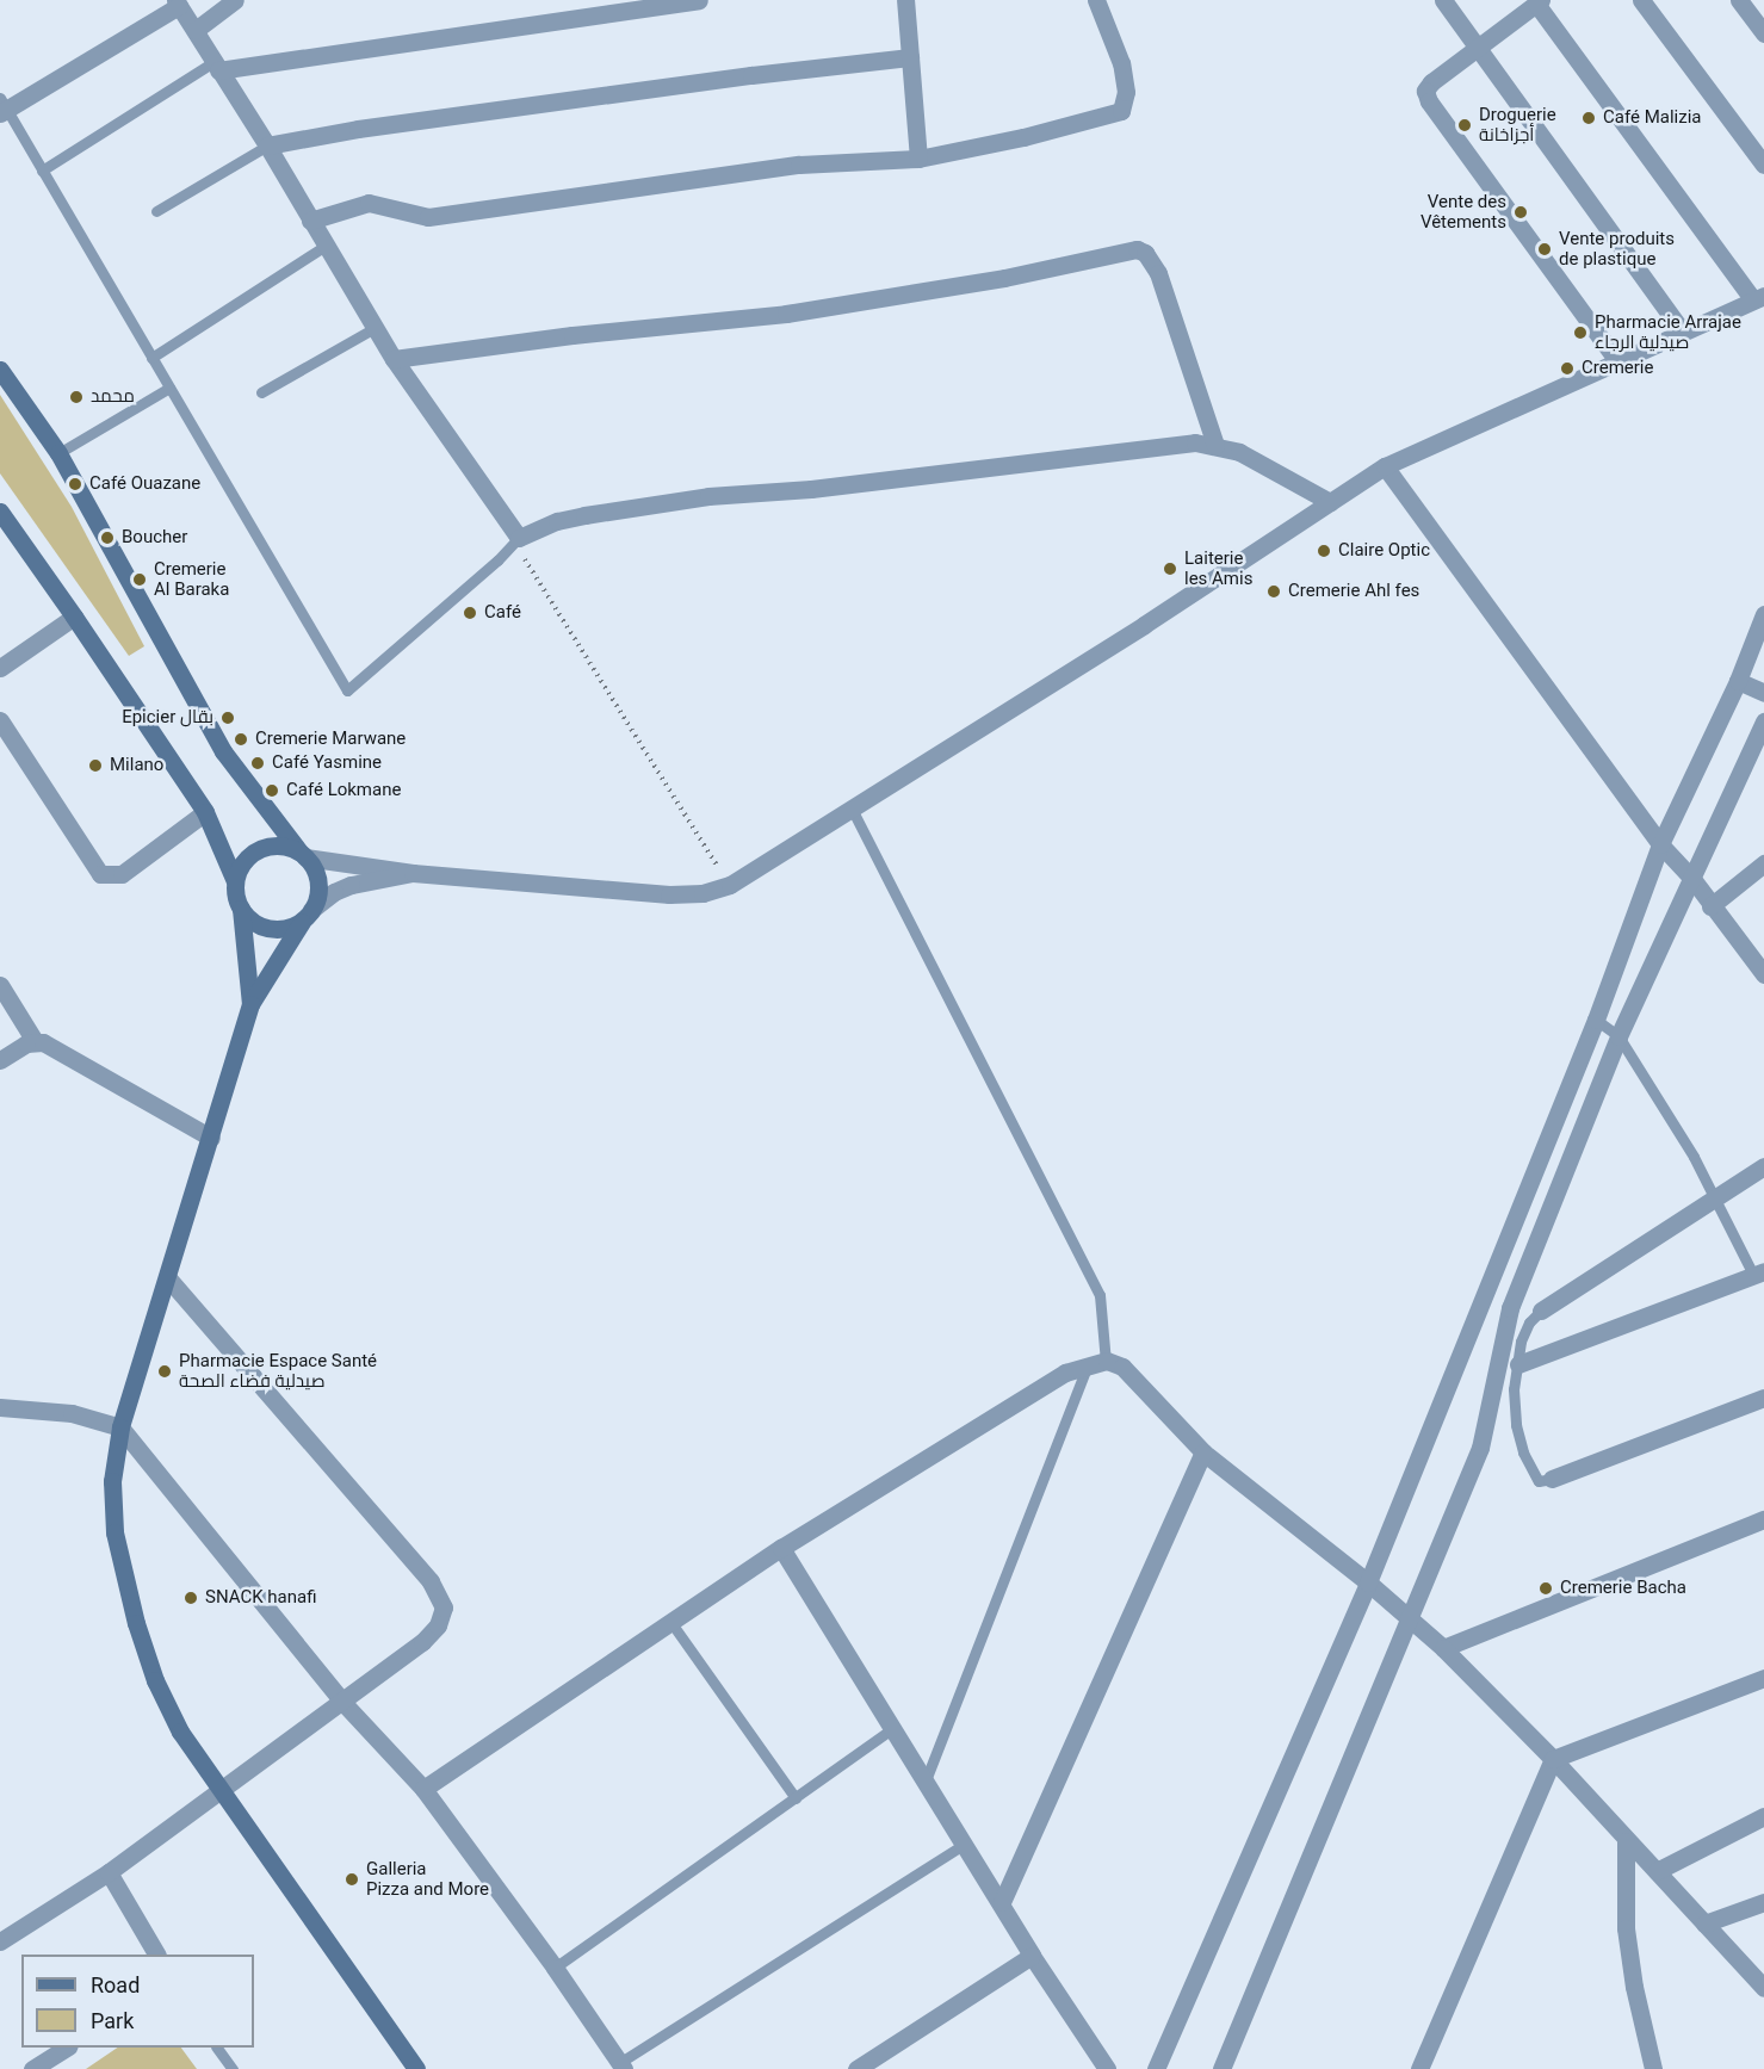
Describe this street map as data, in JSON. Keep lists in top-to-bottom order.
{
  "places": [
    "Café Malizia",
    "Droguerie أجزاخانة",
    "Vente des Vêtements",
    "Vente produits de plastique",
    "Pharmacie Arrajae صيدلية الرجاء",
    "Cremerie",
    "محمد",
    "Café Ouazane",
    "Boucher",
    "Claire Optic",
    "Laiterie les Amis",
    "Cremerie Al Baraka",
    "Cremerie Ahl fes",
    "Café",
    "Epicier بقال",
    "Cremerie Marwane",
    "Café Yasmine",
    "Milano",
    "Café Lokmane",
    "Pharmacie Espace Santé صيدلية فضاء الصحة",
    "Cremerie Bacha",
    "SNACK hanafi",
    "Galleria Pizza and More"
  ],
  "legend": ["Road", "Park"]
}
